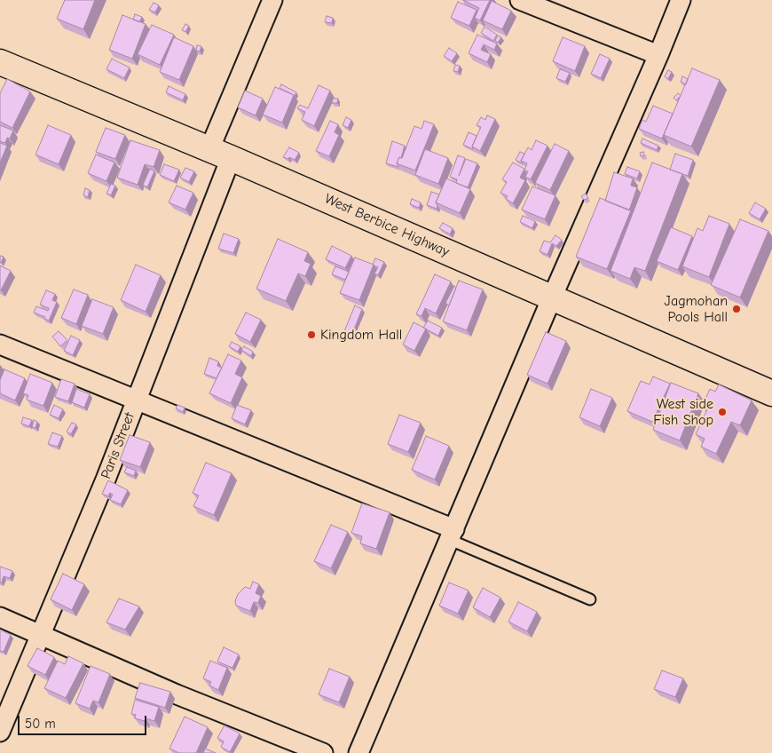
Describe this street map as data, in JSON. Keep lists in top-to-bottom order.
{
  "streets": {
    "main road": ["West Berbice Highway"],
    "street": ["Paris Street"]
  },
  "crossings": [
    ["West Berbice Highway", "Paris Street"]
  ],
  "places": ["Jagmohan Pools Hall", "Kingdom Hall", "West side Fish Shop"],
  "scale_bar": "50 m"
}
